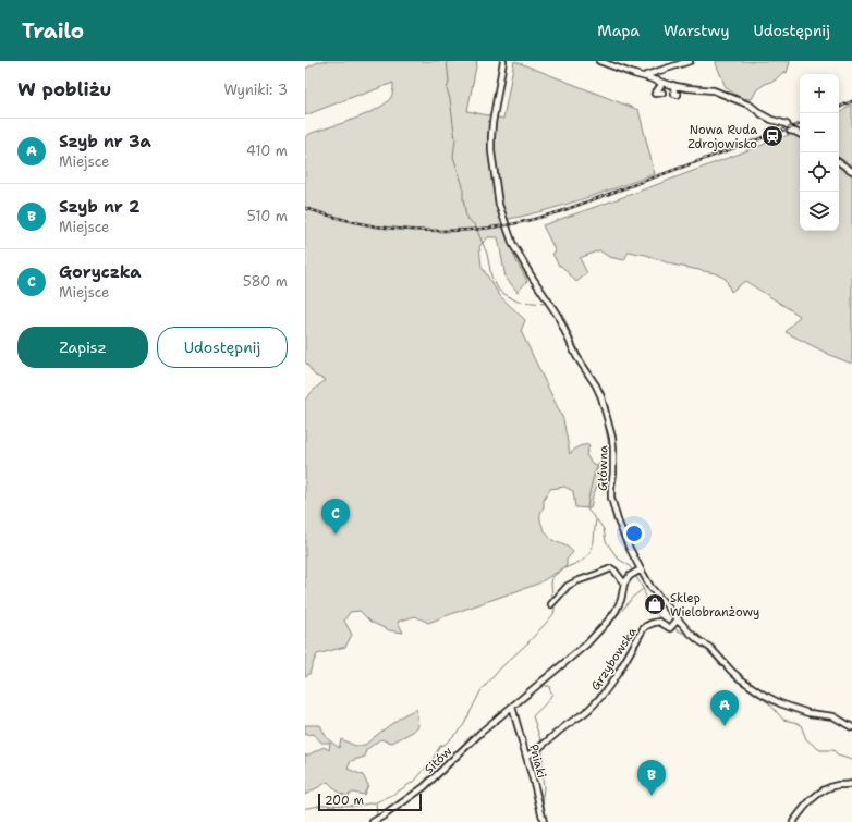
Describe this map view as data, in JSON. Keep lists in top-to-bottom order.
{
  "streets": {
    "street": [
      "Główna",
      "Grzybowska",
      "Sitów",
      "Pniaki"
    ]
  },
  "crossings": [
    ["Główna", "Grzybowska"],
    ["Grzybowska", "Sitów"],
    ["Grzybowska", "Pniaki"],
    ["Sitów", "Pniaki"]
  ],
  "places": {
    "station": ["Nowa Ruda Zdrojowisko"],
    "shop": ["Sklep Wielobranżowy"]
  },
  "scale_bar": "200 m",
  "page": {
    "header": "Trailo",
    "nav": ["Mapa", "Warstwy", "Udostępnij"],
    "heading": ["W pobliżu", "Wyniki: 3"],
    "map_buttons": ["+", "−"],
    "list": [
      {
        "mark": "A",
        "name": "Szyb nr 3a",
        "note": "Miejsce",
        "value": "410 m"
      },
      {
        "mark": "B",
        "name": "Szyb nr 2",
        "note": "Miejsce",
        "value": "510 m"
      },
      {
        "mark": "C",
        "name": "Goryczka",
        "note": "Miejsce",
        "value": "580 m"
      }
    ],
    "buttons": ["Zapisz", "Udostępnij"],
    "pins": ["C", "A", "B"],
    "scale": "200 m"
  }
}
